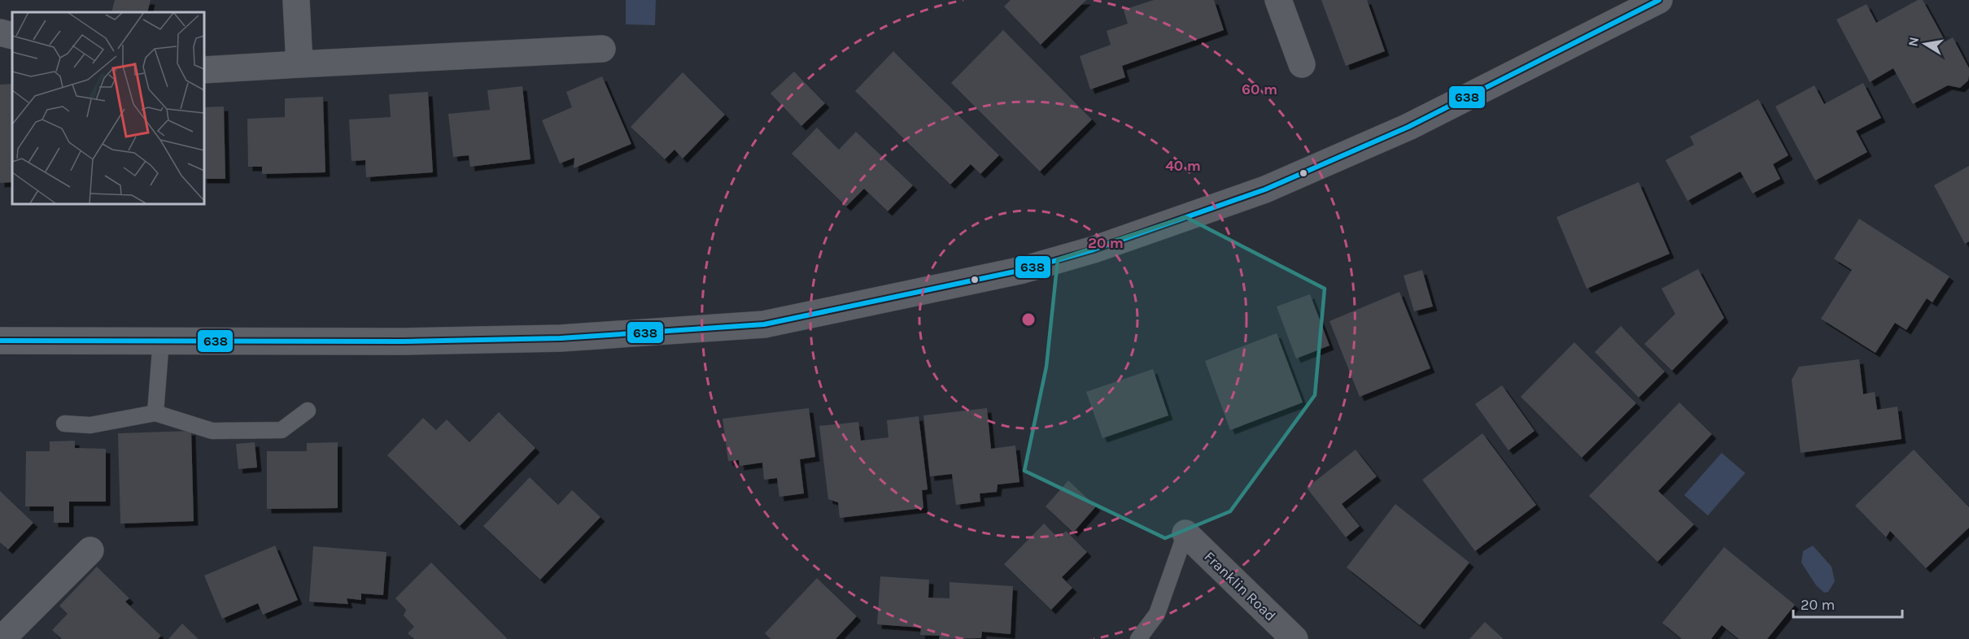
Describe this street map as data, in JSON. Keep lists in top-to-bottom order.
{
  "streets": {
    "street": ["Franklin Road"]
  },
  "lines": ["transit line 638"],
  "scale_bar": "20 m",
  "north": "left",
  "rings": ["60 m", "40 m", "20 m"]
}
